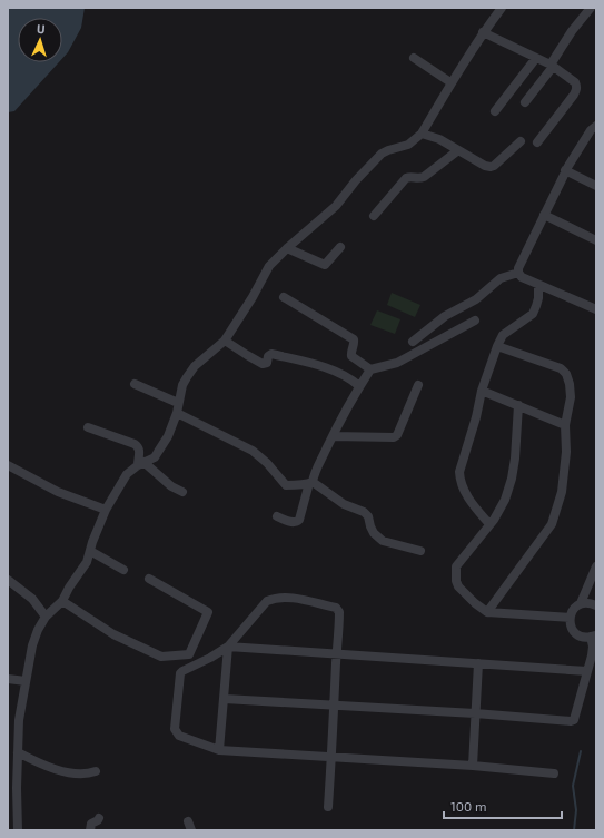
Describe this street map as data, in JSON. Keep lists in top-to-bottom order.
{
  "scale_bar": "100 m",
  "north": "top"
}
